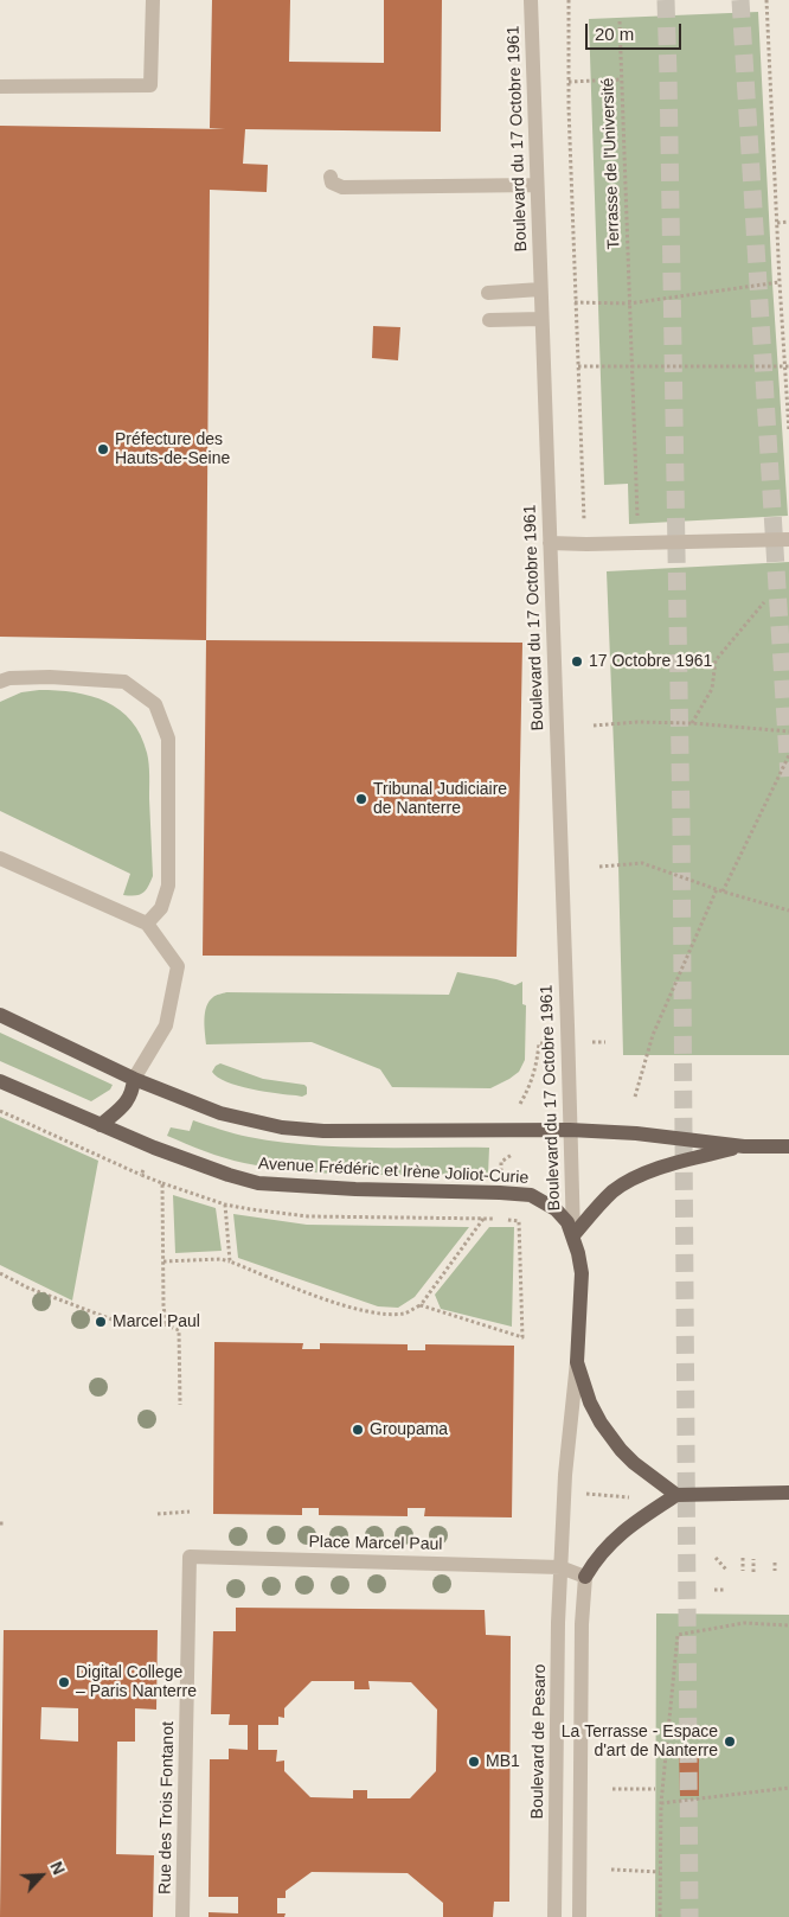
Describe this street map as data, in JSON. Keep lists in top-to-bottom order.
{
  "streets": {
    "main road": ["Avenue Frédéric et Irène Joliot-Curie"],
    "street": [
      "Boulevard du 17 Octobre 1961",
      "Place Marcel Paul",
      "Boulevard de Pesaro",
      "Rue des Trois Fontanot"
    ],
    "path": ["Terrasse de l'Université"]
  },
  "crossings": [
    ["Boulevard du 17 Octobre 1961", "Avenue Frédéric et Irène Joliot-Curie"],
    ["Place Marcel Paul", "Boulevard de Pesaro"],
    ["Place Marcel Paul", "Rue des Trois Fontanot"]
  ],
  "places": [
    "Préfecture des Hauts-de-Seine",
    "17 Octobre 1961",
    "Tribunal Judiciaire de Nanterre",
    "Marcel Paul",
    "Groupama",
    "Digital College – Paris Nanterre",
    "La Terrasse - Espace d'art de Nanterre",
    "MB1"
  ],
  "scale_bar": "20 m",
  "north": "top right"
}
